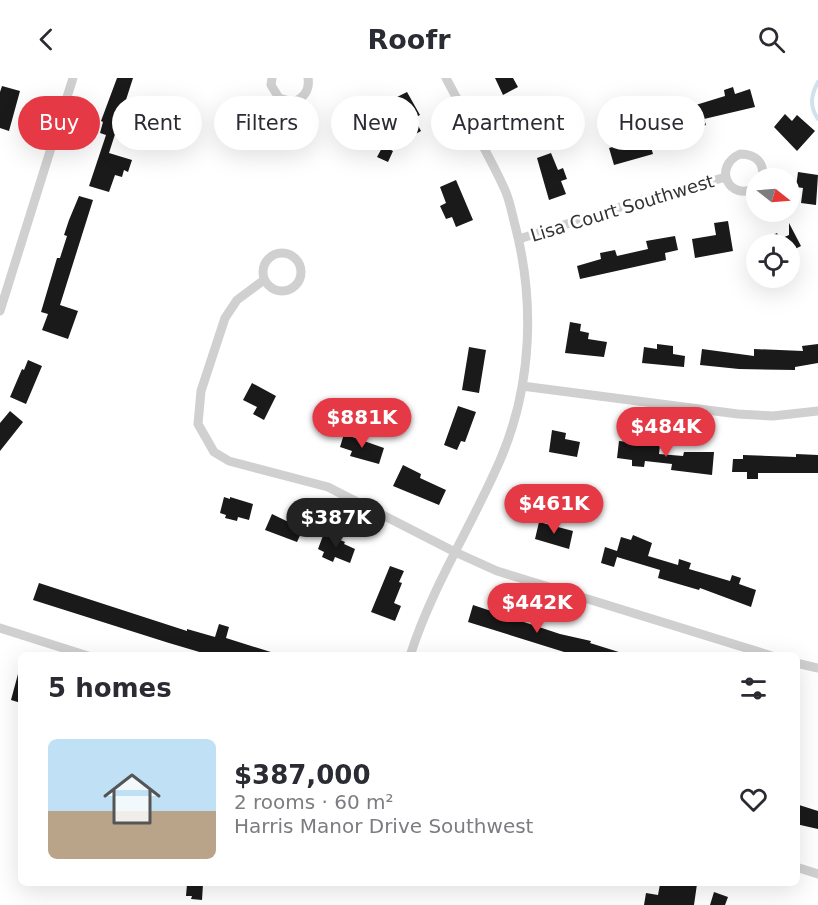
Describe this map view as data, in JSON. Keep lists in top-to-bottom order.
{
  "streets": {
    "street": ["Lisa Court Southwest"]
  },
  "north": "right",
  "page": {
    "header": "Roofr",
    "chip": [
      "Buy",
      "Rent",
      "Filters",
      "New",
      "Apartment",
      "House"
    ],
    "price": [
      "$881K",
      "$484K",
      "$461K",
      "$387K",
      "$442K"
    ],
    "heading": "5 homes",
    "list": [
      {
        "name": "$387,000",
        "note": "2 rooms · 60 m² · Harris Manor Drive Southwest"
      }
    ]
  }
}
